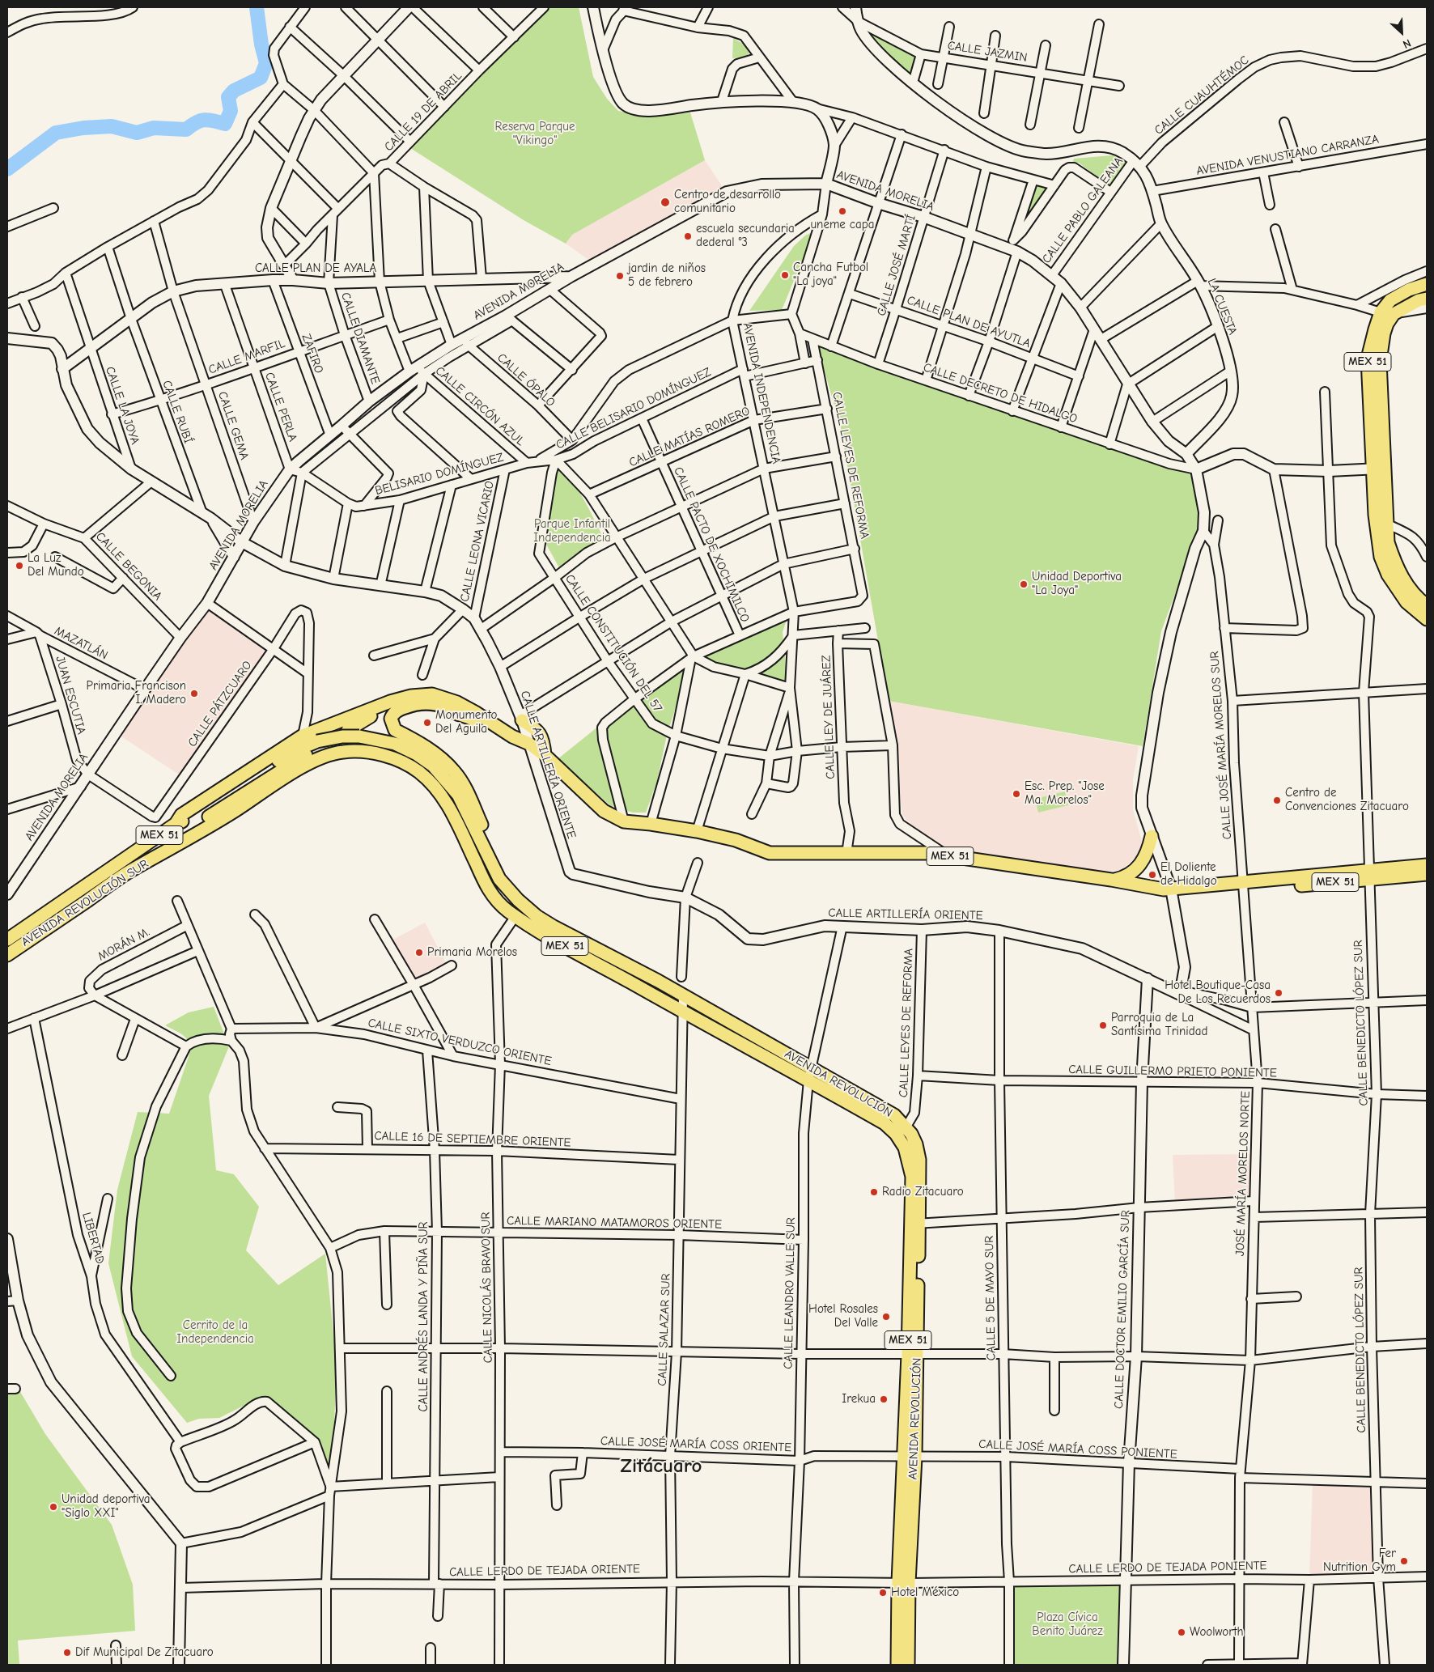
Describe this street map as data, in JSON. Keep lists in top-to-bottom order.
{
  "streets": {
    "main road": ["MEX 51", "AVENIDA REVOLUCIÓN SUR", "AVENIDA REVOLUCIÓN"],
    "street": [
      "CALLE JAZMIN",
      "CALLE CUAUHTÉMOC",
      "CALLE 19 DE ABRIL",
      "AVENIDA VENUSTIANO CARRANZA",
      "AVENIDA MORELIA",
      "CALLE PABLO GALEANA",
      "CALLE JOSÉ MARTÍ",
      "CALLE PLAN DE AYALA",
      "LA CUESTA",
      "CALLE PLAN DE AYUTLA",
      "CALLE DIAMANTE",
      "ZAFIRO",
      "CALLE MARFIL",
      "CALLE ÓPALO",
      "AVENIDA INDEPENDENCIA",
      "CALLE DECRETO DE HIDALGO",
      "CALLE LA JOYA",
      "CALLE CIRCÓN AZUL",
      "CALLE PERLA",
      "CALLE BELISARIO DOMÍNGUEZ",
      "CALLE RUBÍ",
      "CALLE GEMA",
      "CALLE MATÍAS ROMERO",
      "CALLE LEYES DE REFORMA",
      "BELISARIO DOMÍNGUEZ",
      "CALLE LEONA VICARIO",
      "CALLE PACTO DE XOCHIMILCO",
      "CALLE BEGONIA",
      "MAZATLÁN",
      "CALLE CONSTITUCIÓN DEL 57",
      "JUAN ESCUTIA",
      "CALLE PÁTZCUARO",
      "CALLE LEY DE JUÁREZ",
      "CALLE JOSÉ MARÍA MORELOS SUR",
      "CALLE ARTILLERÍA ORIENTE",
      "MORÁN M.",
      "CALLE BENEDICTO LÓPEZ SUR",
      "CALLE SIXTO VERDUZCO ORIENTE",
      "CALLE GUILLERMO PRIETO PONIENTE",
      "CALLE 16 DE SEPTIEMBRE ORIENTE",
      "JOSÉ MARÍA MORELOS NORTE",
      "CALLE MARIANO MATAMOROS ORIENTE",
      "LIBERTAD",
      "CALLE NICOLÁS BRAVO SUR",
      "CALLE LEANDRO VALLE SUR",
      "CALLE 5 DE MAYO SUR",
      "CALLE DOCTOR EMILIO GARCÍA SUR",
      "CALLE ANDRÉS LANDA Y PIÑA SUR",
      "CALLE SALAZAR SUR",
      "CALLE JOSÉ MARÍA COSS ORIENTE",
      "CALLE JOSÉ MARÍA COSS PONIENTE",
      "CALLE LERDO DE TEJADA PONIENTE",
      "CALLE LERDO DE TEJADA ORIENTE"
    ]
  },
  "crossings": [
    ["CALLE CUAUHTÉMOC", "CALLE PABLO GALEANA"],
    ["CALLE CUAUHTÉMOC", "LA CUESTA"],
    ["AVENIDA VENUSTIANO CARRANZA", "LA CUESTA"],
    ["AVENIDA MORELIA", "CALLE PABLO GALEANA"],
    ["AVENIDA MORELIA", "CALLE JOSÉ MARTÍ"],
    ["AVENIDA MORELIA", "CALLE PLAN DE AYALA"],
    ["AVENIDA MORELIA", "LA CUESTA"],
    ["AVENIDA MORELIA", "CALLE DIAMANTE"],
    ["AVENIDA MORELIA", "ZAFIRO"],
    ["AVENIDA MORELIA", "CALLE ÓPALO"],
    ["AVENIDA MORELIA", "CALLE CIRCÓN AZUL"],
    ["AVENIDA MORELIA", "CALLE PERLA"],
    ["AVENIDA MORELIA", "CALLE GEMA"],
    ["AVENIDA MORELIA", "BELISARIO DOMÍNGUEZ"],
    ["AVENIDA MORELIA", "CALLE BEGONIA"],
    ["AVENIDA MORELIA", "MAZATLÁN"],
    ["AVENIDA MORELIA", "JUAN ESCUTIA"],
    ["AVENIDA MORELIA", "CALLE ARTILLERÍA ORIENTE"],
    ["CALLE PABLO GALEANA", "LA CUESTA"],
    ["CALLE JOSÉ MARTÍ", "CALLE PLAN DE AYUTLA"],
    ["CALLE JOSÉ MARTÍ", "CALLE DECRETO DE HIDALGO"],
    ["CALLE PLAN DE AYALA", "CALLE DIAMANTE"],
    ["CALLE PLAN DE AYALA", "ZAFIRO"],
    ["CALLE PLAN DE AYALA", "CALLE LA JOYA"],
    ["CALLE PLAN DE AYALA", "CALLE PERLA"],
    ["CALLE PLAN DE AYALA", "CALLE RUBÍ"],
    ["CALLE PLAN DE AYALA", "CALLE GEMA"],
    ["CALLE PLAN DE AYALA", "CALLE ARTILLERÍA ORIENTE"],
    ["CALLE DIAMANTE", "CALLE MARFIL"],
    ["ZAFIRO", "CALLE MARFIL"],
    ["CALLE MARFIL", "CALLE LA JOYA"],
    ["CALLE MARFIL", "CALLE PERLA"],
    ["CALLE MARFIL", "CALLE RUBÍ"],
    ["CALLE MARFIL", "CALLE GEMA"],
    ["MEX 51", "CALLE LEY DE JUÁREZ"],
    ["MEX 51", "CALLE JOSÉ MARÍA MORELOS SUR"],
    ["MEX 51", "CALLE ARTILLERÍA ORIENTE"],
    ["MEX 51", "AVENIDA REVOLUCIÓN SUR"],
    ["MEX 51", "CALLE BENEDICTO LÓPEZ SUR"],
    ["MEX 51", "JOSÉ MARÍA MORELOS NORTE"],
    ["AVENIDA INDEPENDENCIA", "CALLE BELISARIO DOMÍNGUEZ"],
    ["AVENIDA INDEPENDENCIA", "CALLE MATÍAS ROMERO"],
    ["AVENIDA INDEPENDENCIA", "CALLE LEYES DE REFORMA"],
    ["CALLE DECRETO DE HIDALGO", "CALLE LEYES DE REFORMA"],
    ["CALLE LA JOYA", "CALLE ARTILLERÍA ORIENTE"],
    ["CALLE CIRCÓN AZUL", "BELISARIO DOMÍNGUEZ"],
    ["CALLE PERLA", "BELISARIO DOMÍNGUEZ"],
    ["CALLE BELISARIO DOMÍNGUEZ", "CALLE LEYES DE REFORMA"],
    ["CALLE BELISARIO DOMÍNGUEZ", "BELISARIO DOMÍNGUEZ"],
    ["CALLE BELISARIO DOMÍNGUEZ", "CALLE PACTO DE XOCHIMILCO"],
    ["CALLE BELISARIO DOMÍNGUEZ", "CALLE CONSTITUCIÓN DEL 57"],
    ["CALLE RUBÍ", "CALLE ARTILLERÍA ORIENTE"],
    ["CALLE MATÍAS ROMERO", "CALLE LEYES DE REFORMA"],
    ["CALLE MATÍAS ROMERO", "CALLE PACTO DE XOCHIMILCO"],
    ["CALLE LEYES DE REFORMA", "CALLE ARTILLERÍA ORIENTE"],
    ["CALLE LEYES DE REFORMA", "CALLE GUILLERMO PRIETO PONIENTE"],
    ["CALLE LEYES DE REFORMA", "AVENIDA REVOLUCIÓN"],
    ["BELISARIO DOMÍNGUEZ", "CALLE LEONA VICARIO"],
    ["CALLE LEONA VICARIO", "CALLE ARTILLERÍA ORIENTE"],
    ["MAZATLÁN", "JUAN ESCUTIA"],
    ["CALLE CONSTITUCIÓN DEL 57", "CALLE LEY DE JUÁREZ"],
    ["JUAN ESCUTIA", "CALLE PÁTZCUARO"],
    ["CALLE JOSÉ MARÍA MORELOS SUR", "JOSÉ MARÍA MORELOS NORTE"],
    ["CALLE ARTILLERÍA ORIENTE", "CALLE BENEDICTO LÓPEZ SUR"],
    ["CALLE ARTILLERÍA ORIENTE", "JOSÉ MARÍA MORELOS NORTE"],
    ["CALLE ARTILLERÍA ORIENTE", "CALLE LEANDRO VALLE SUR"],
    ["CALLE ARTILLERÍA ORIENTE", "CALLE 5 DE MAYO SUR"],
    ["CALLE ARTILLERÍA ORIENTE", "CALLE DOCTOR EMILIO GARCÍA SUR"],
    ["AVENIDA REVOLUCIÓN SUR", "AVENIDA REVOLUCIÓN"],
    ["CALLE BENEDICTO LÓPEZ SUR", "CALLE GUILLERMO PRIETO PONIENTE"],
    ["CALLE BENEDICTO LÓPEZ SUR", "CALLE JOSÉ MARÍA COSS PONIENTE"],
    ["CALLE BENEDICTO LÓPEZ SUR", "CALLE LERDO DE TEJADA PONIENTE"],
    ["CALLE SIXTO VERDUZCO ORIENTE", "CALLE NICOLÁS BRAVO SUR"],
    ["CALLE SIXTO VERDUZCO ORIENTE", "CALLE ANDRÉS LANDA Y PIÑA SUR"],
    ["CALLE SIXTO VERDUZCO ORIENTE", "CALLE SALAZAR SUR"],
    ["CALLE GUILLERMO PRIETO PONIENTE", "JOSÉ MARÍA MORELOS NORTE"],
    ["CALLE GUILLERMO PRIETO PONIENTE", "CALLE 5 DE MAYO SUR"],
    ["CALLE GUILLERMO PRIETO PONIENTE", "CALLE DOCTOR EMILIO GARCÍA SUR"],
    ["AVENIDA REVOLUCIÓN", "CALLE NICOLÁS BRAVO SUR"],
    ["AVENIDA REVOLUCIÓN", "CALLE LEANDRO VALLE SUR"],
    ["AVENIDA REVOLUCIÓN", "CALLE SALAZAR SUR"],
    ["AVENIDA REVOLUCIÓN", "CALLE JOSÉ MARÍA COSS ORIENTE"],
    ["AVENIDA REVOLUCIÓN", "CALLE JOSÉ MARÍA COSS PONIENTE"],
    ["AVENIDA REVOLUCIÓN", "CALLE LERDO DE TEJADA PONIENTE"],
    ["AVENIDA REVOLUCIÓN", "CALLE LERDO DE TEJADA ORIENTE"],
    ["CALLE 16 DE SEPTIEMBRE ORIENTE", "CALLE NICOLÁS BRAVO SUR"],
    ["CALLE 16 DE SEPTIEMBRE ORIENTE", "CALLE ANDRÉS LANDA Y PIÑA SUR"],
    ["CALLE 16 DE SEPTIEMBRE ORIENTE", "CALLE SALAZAR SUR"],
    ["JOSÉ MARÍA MORELOS NORTE", "CALLE JOSÉ MARÍA COSS PONIENTE"],
    ["CALLE MARIANO MATAMOROS ORIENTE", "CALLE NICOLÁS BRAVO SUR"],
    ["CALLE MARIANO MATAMOROS ORIENTE", "CALLE LEANDRO VALLE SUR"],
    ["CALLE MARIANO MATAMOROS ORIENTE", "CALLE ANDRÉS LANDA Y PIÑA SUR"],
    ["CALLE MARIANO MATAMOROS ORIENTE", "CALLE SALAZAR SUR"],
    ["CALLE NICOLÁS BRAVO SUR", "CALLE JOSÉ MARÍA COSS ORIENTE"],
    ["CALLE NICOLÁS BRAVO SUR", "CALLE LERDO DE TEJADA ORIENTE"],
    ["CALLE LEANDRO VALLE SUR", "CALLE JOSÉ MARÍA COSS ORIENTE"],
    ["CALLE LEANDRO VALLE SUR", "CALLE LERDO DE TEJADA ORIENTE"],
    ["CALLE 5 DE MAYO SUR", "CALLE JOSÉ MARÍA COSS PONIENTE"],
    ["CALLE 5 DE MAYO SUR", "CALLE LERDO DE TEJADA PONIENTE"],
    ["CALLE DOCTOR EMILIO GARCÍA SUR", "CALLE JOSÉ MARÍA COSS PONIENTE"],
    ["CALLE DOCTOR EMILIO GARCÍA SUR", "CALLE LERDO DE TEJADA PONIENTE"],
    ["CALLE ANDRÉS LANDA Y PIÑA SUR", "CALLE LERDO DE TEJADA ORIENTE"],
    ["CALLE SALAZAR SUR", "CALLE JOSÉ MARÍA COSS ORIENTE"],
    ["CALLE SALAZAR SUR", "CALLE LERDO DE TEJADA ORIENTE"],
    ["CALLE JOSÉ MARÍA COSS ORIENTE", "CALLE JOSÉ MARÍA COSS PONIENTE"],
    ["CALLE LERDO DE TEJADA PONIENTE", "CALLE LERDO DE TEJADA ORIENTE"]
  ],
  "districts": ["Zitácuaro"],
  "parks": [
    "Reserva Parque \"Vikingo\"",
    "Parque Infantil Independencia",
    "Cerrito de la Independencia",
    "Plaza Cívica Benito Juárez"
  ],
  "places": [
    "Centro de desarrollo comunitario",
    "uneme capa",
    "escuela secundaria dederal °3",
    "Cancha Futbol \"La joya\"",
    "jardin de niños 5 de febrero",
    "La Luz Del Mundo",
    "Unidad Deportiva \"La Joya\"",
    "Primaria Francison I. Madero",
    "Monumento Del Aguila",
    "Esc. Prep. \"Jose Ma. Morelos\"",
    "Centro de Convenciones Zitacuaro",
    "El Doliente de Hidalgo",
    "Primaria Morelos",
    "Hotel Boutique-Casa De Los Recuerdos",
    "Parroquia de La Santísima Trinidad",
    "Radio Zitacuaro",
    "Hotel Rosales Del Valle",
    "Irekua",
    "Unidad deportiva \"Siglo XXI\"",
    "Fer Nutrition Gym",
    "Hotel México",
    "Woolworth",
    "Dif Municipal De Zitacuaro"
  ],
  "north": "bottom right"
}
